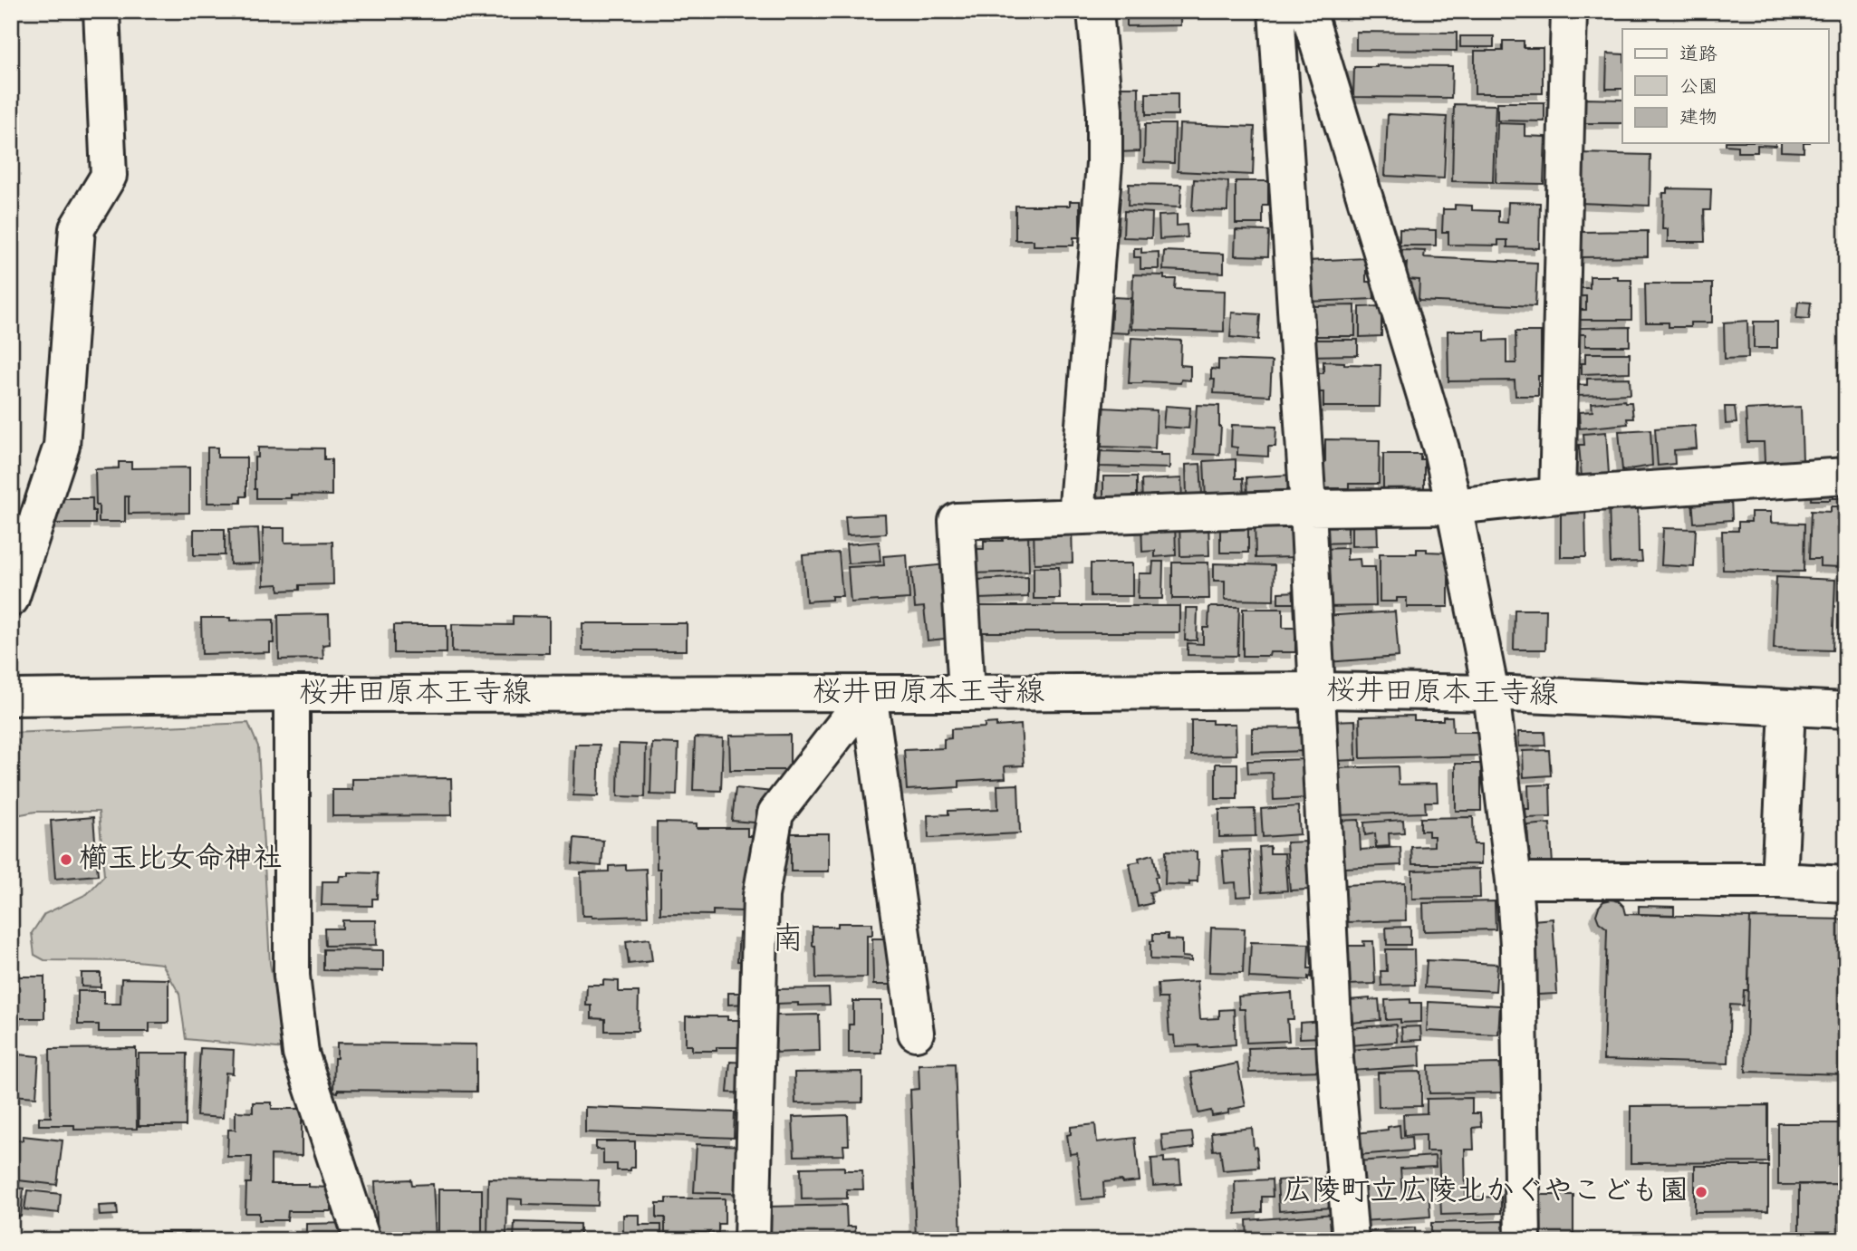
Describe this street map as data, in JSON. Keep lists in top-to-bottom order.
{
  "streets": {
    "street": ["桜井田原本王寺線"]
  },
  "districts": ["南"],
  "places": ["櫛玉比女命神社", "広陵町立広陵北かぐやこども園"],
  "legend": ["道路", "公園", "建物"]
}
